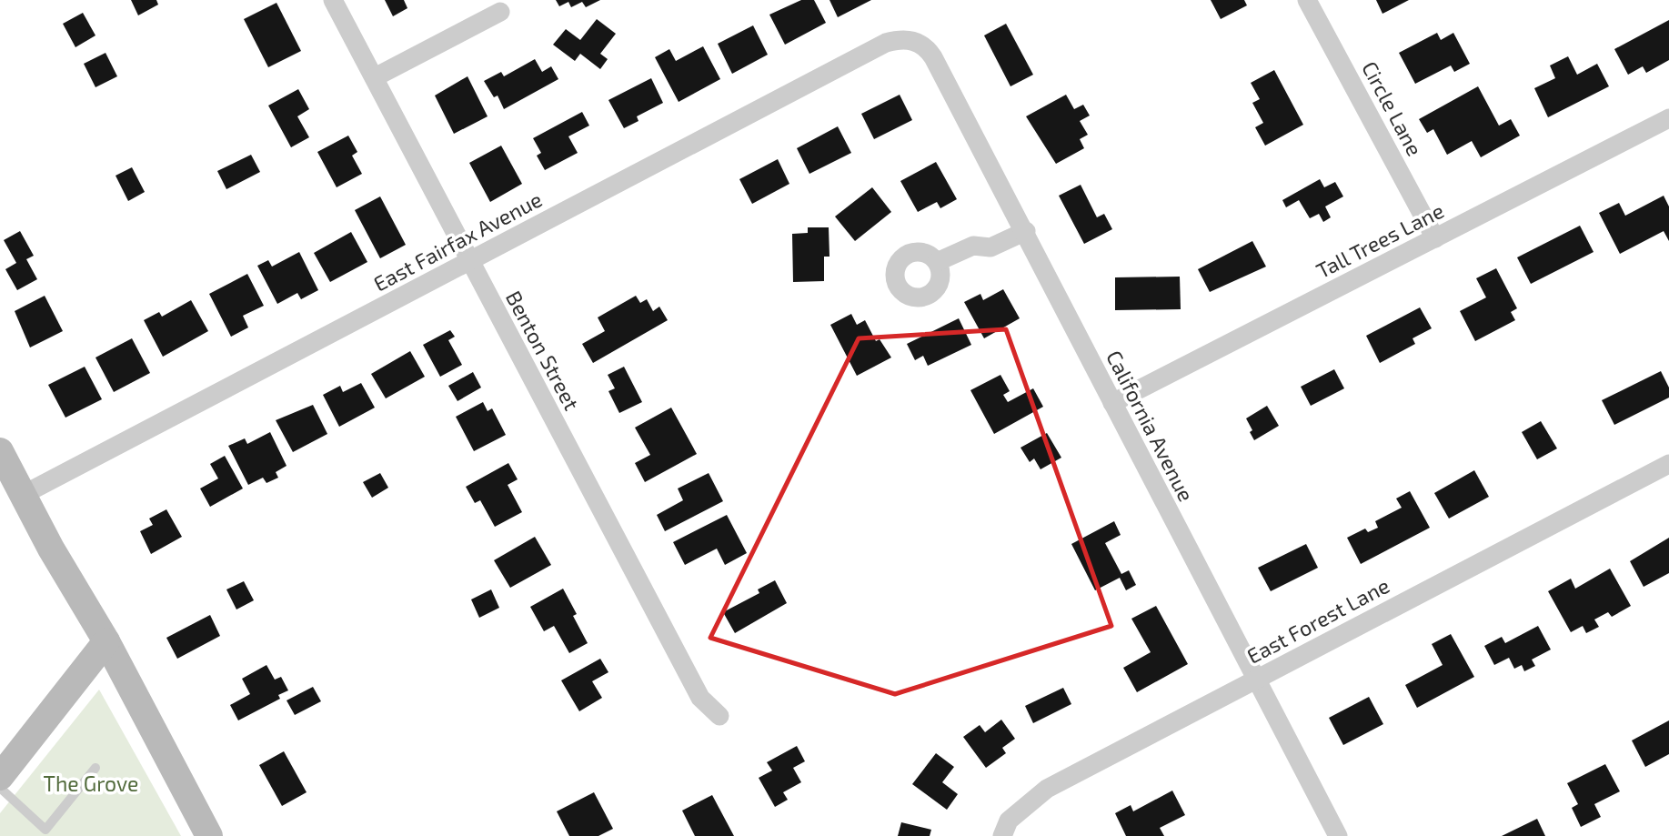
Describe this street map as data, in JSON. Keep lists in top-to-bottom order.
{
  "streets": {
    "street": [
      "Circle Lane",
      "Tall Trees Lane",
      "East Fairfax Avenue",
      "Benton Street",
      "California Avenue",
      "East Forest Lane"
    ]
  },
  "crossings": [
    ["Circle Lane", "Tall Trees Lane"],
    ["Tall Trees Lane", "California Avenue"],
    ["East Fairfax Avenue", "Benton Street"],
    ["East Fairfax Avenue", "California Avenue"],
    ["California Avenue", "East Forest Lane"]
  ],
  "parks": ["The Grove"]
}
